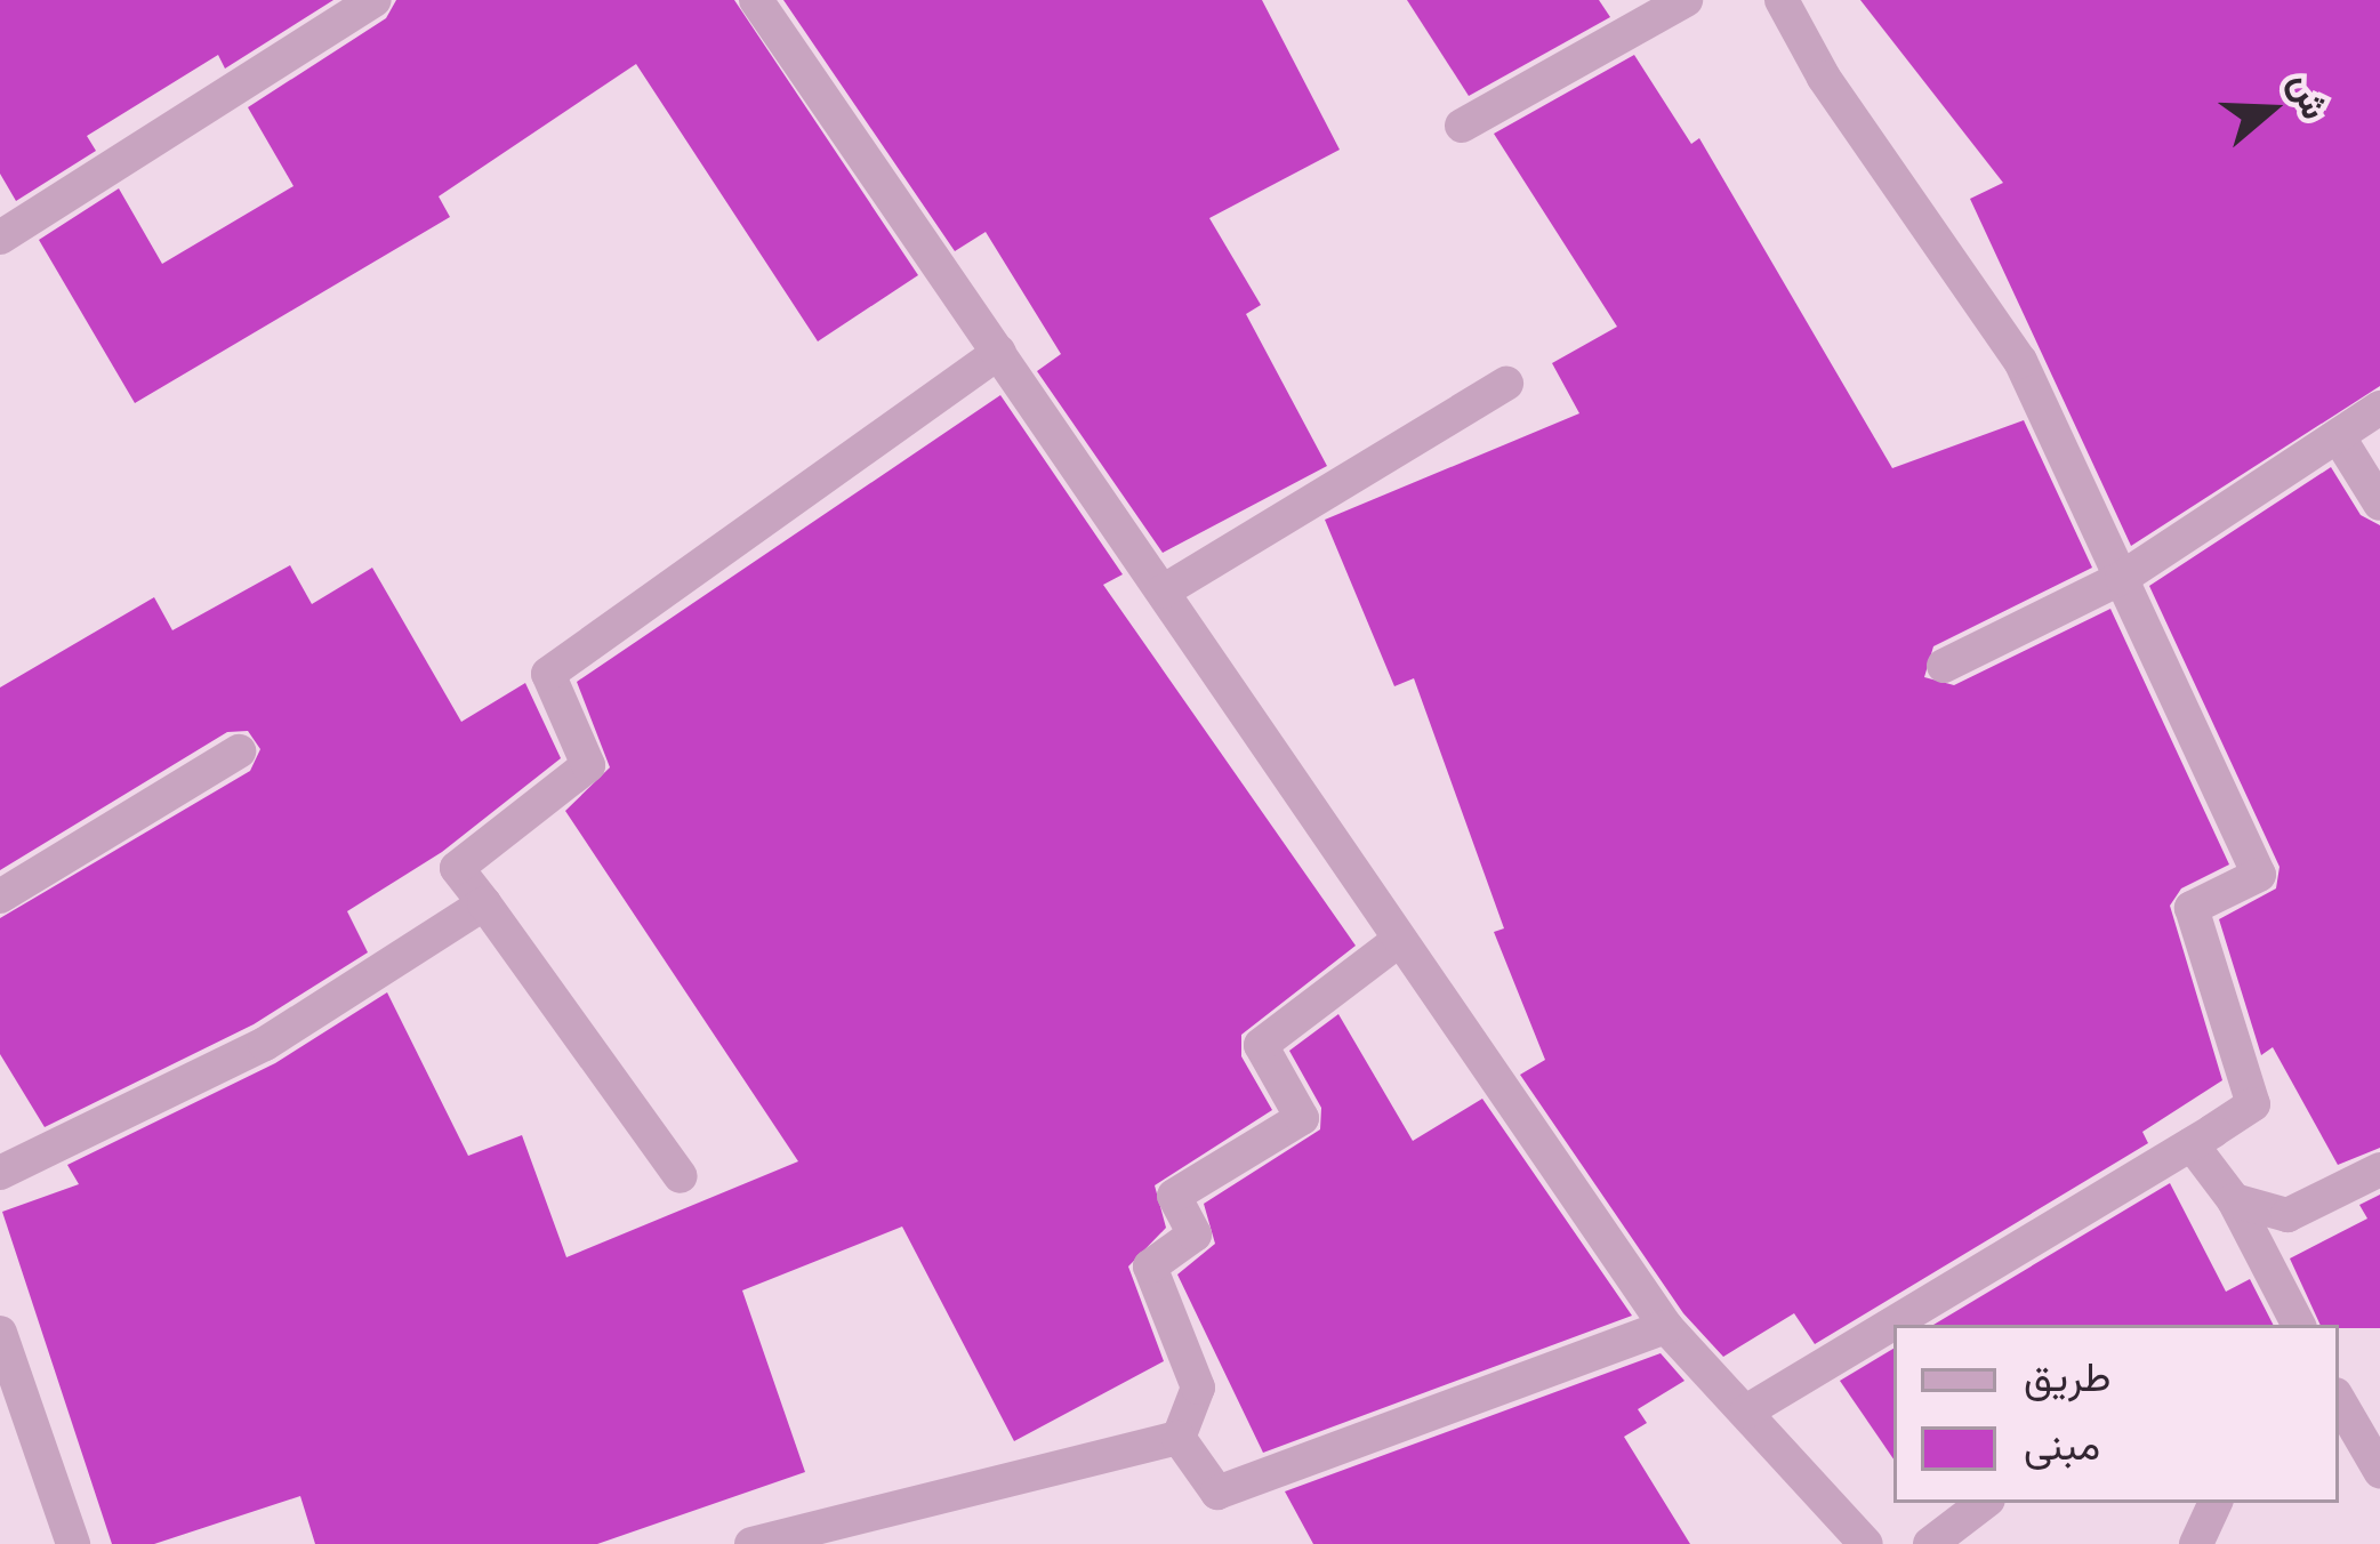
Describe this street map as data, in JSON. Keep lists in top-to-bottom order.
{
  "legend": ["طريق", "مبنى"],
  "north": "right"
}
